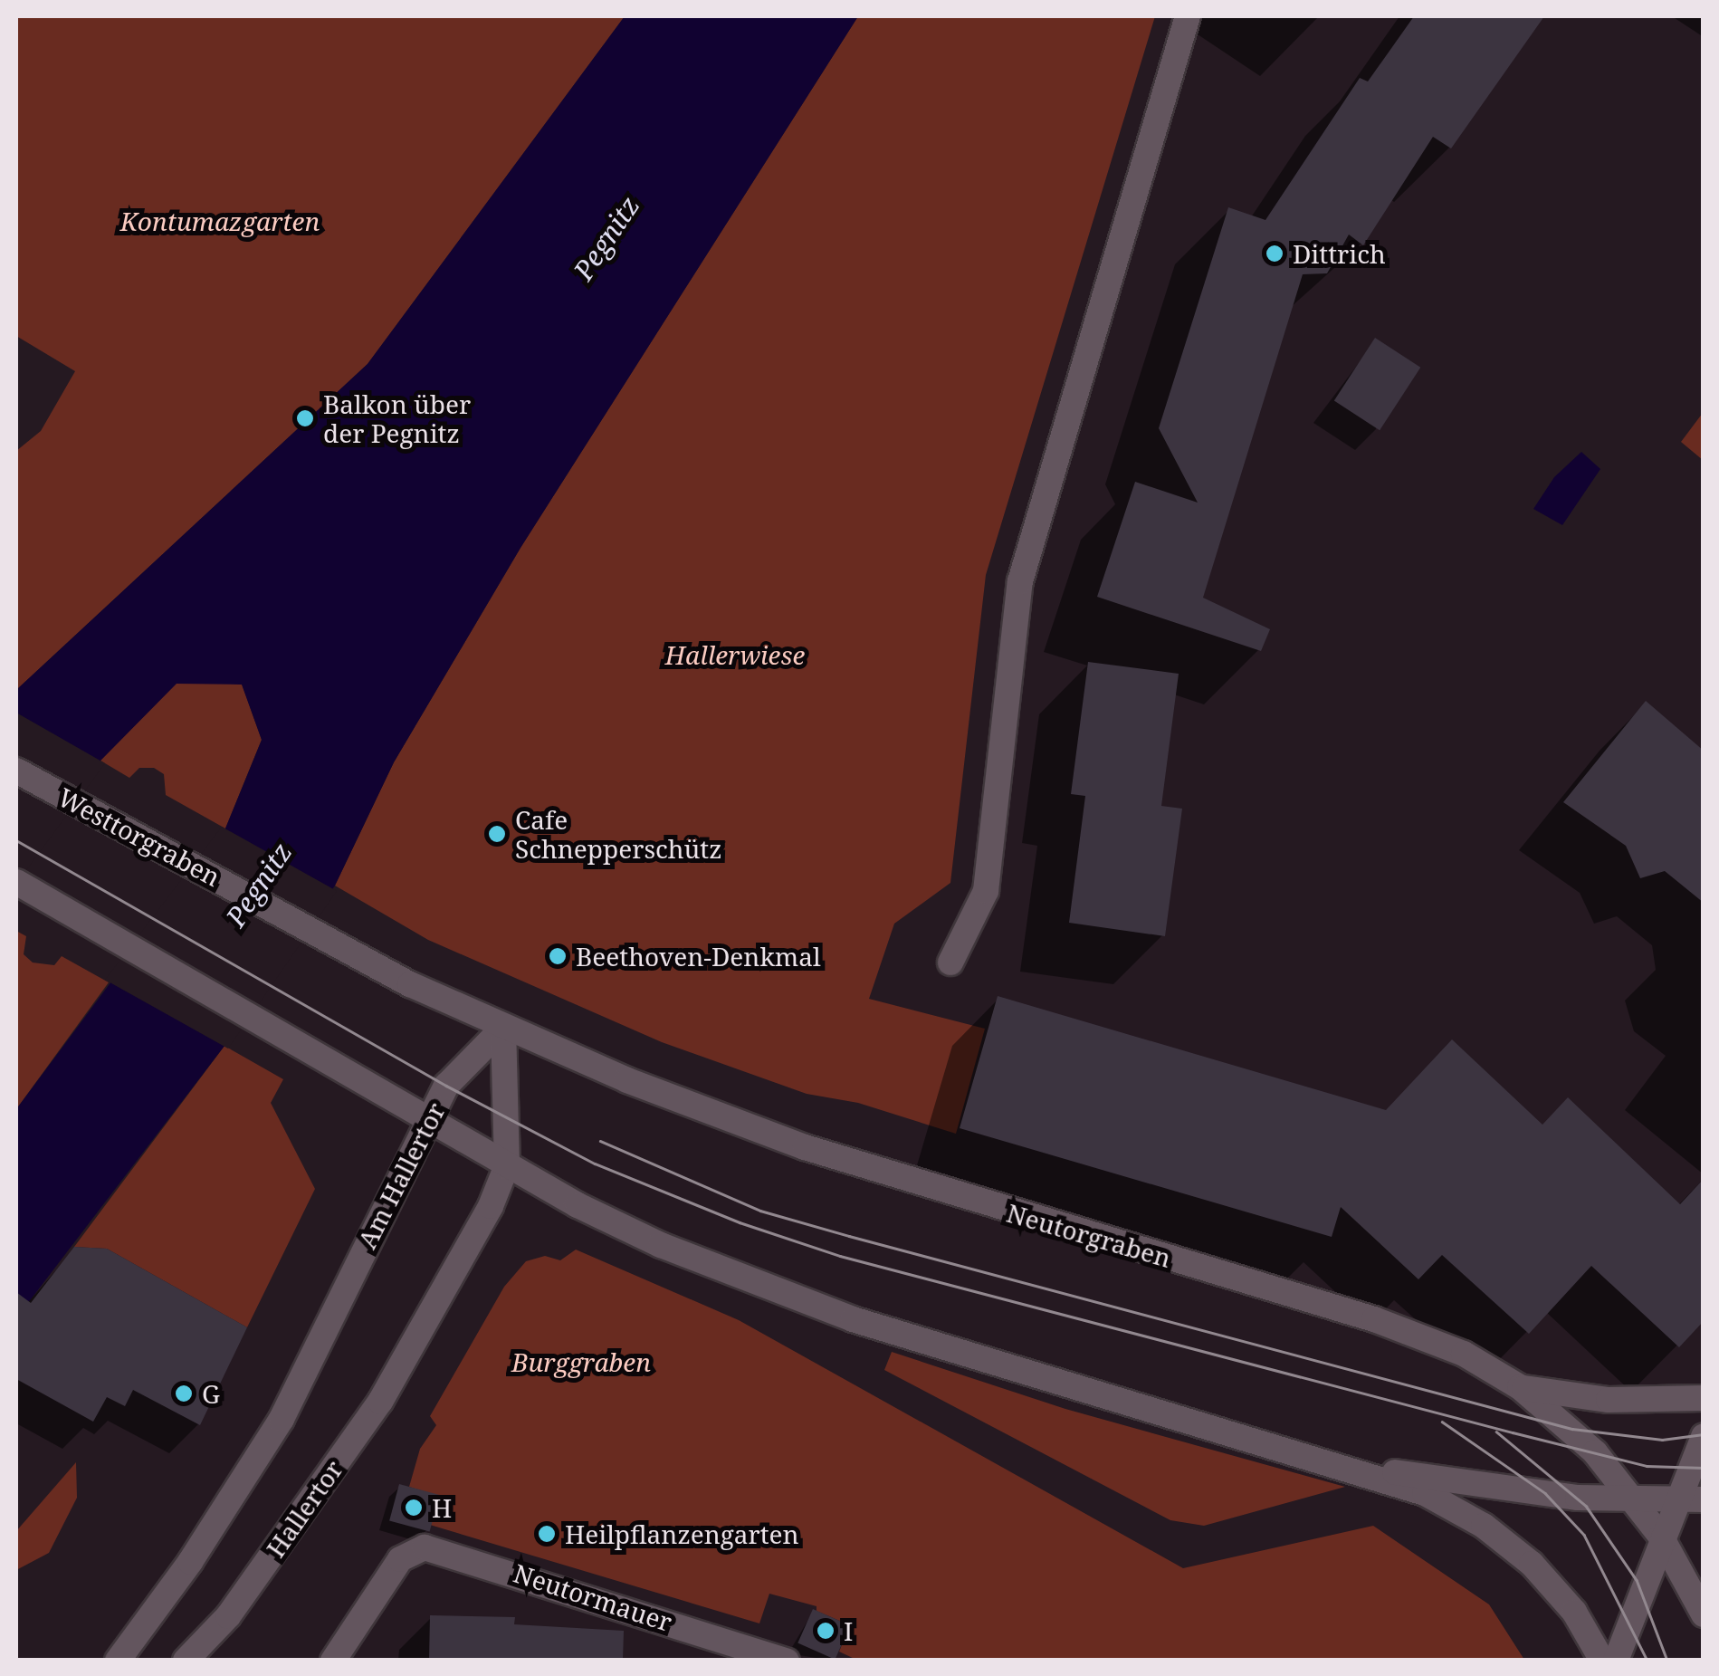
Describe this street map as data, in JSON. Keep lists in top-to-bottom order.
{
  "streets": {
    "main road": [
      "Westtorgraben",
      "Am Hallertor",
      "Neutorgraben",
      "Hallertor",
      "Neutormauer"
    ]
  },
  "crossings": [
    ["Westtorgraben", "Am Hallertor"],
    ["Westtorgraben", "Neutorgraben"],
    ["Am Hallertor", "Neutorgraben"]
  ],
  "water": ["Pegnitz"],
  "parks": ["Kontumazgarten", "Hallerwiese", "Burggraben"],
  "places": [
    "Dittrich",
    "Balkon über der Pegnitz",
    "Cafe Schnepperschütz",
    "Beethoven-Denkmal",
    "G",
    "H",
    "Heilpflanzengarten",
    "I"
  ]
}
